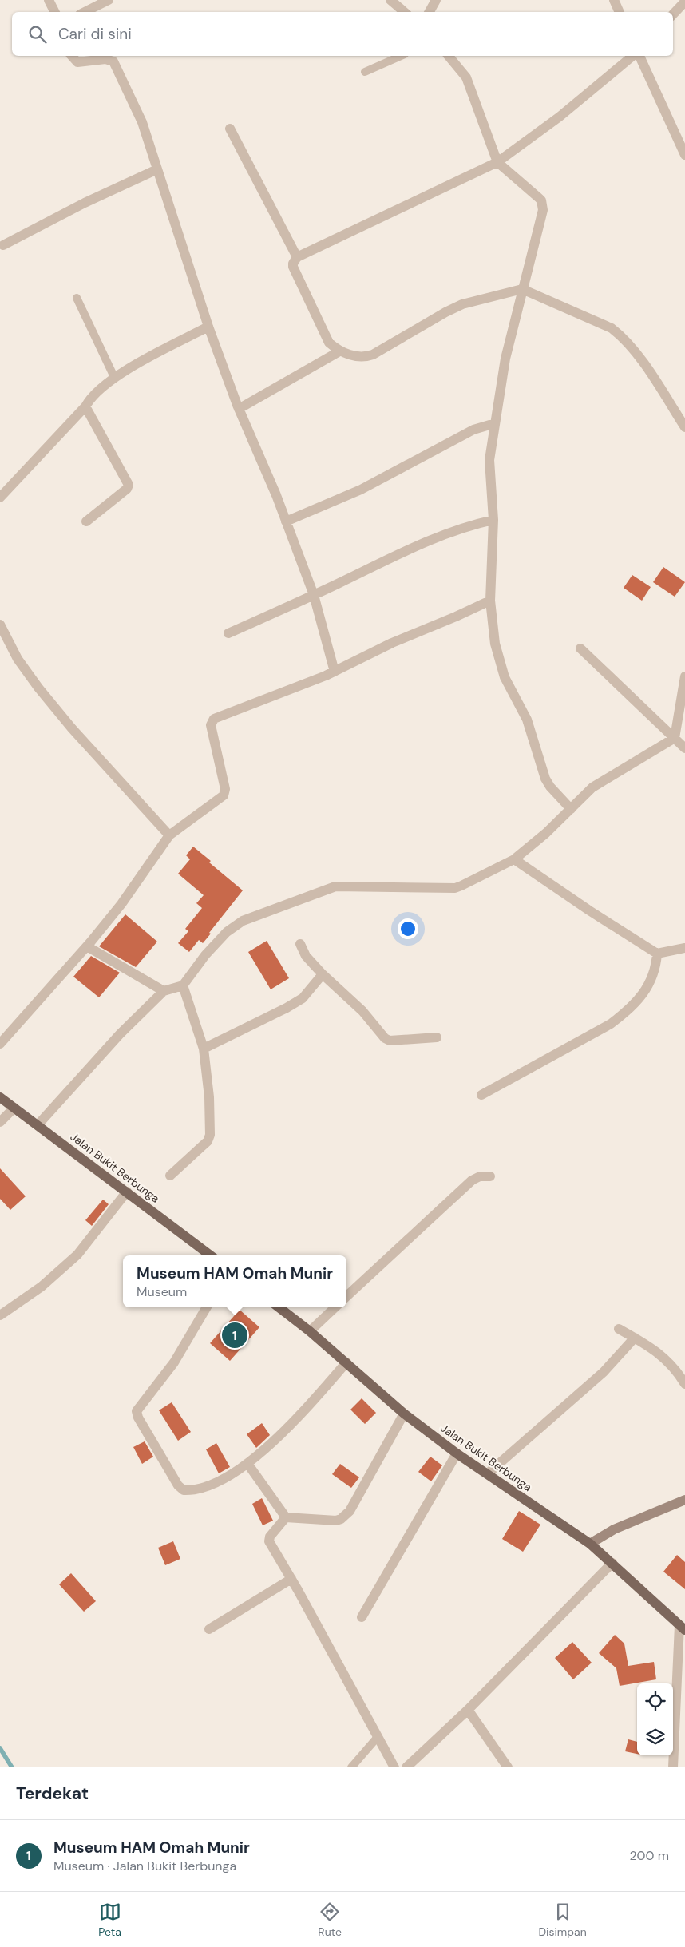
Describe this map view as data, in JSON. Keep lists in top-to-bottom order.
{
  "streets": {
    "main road": ["Jalan Bukit Berbunga"]
  },
  "page": {
    "search": "Cari di sini",
    "popup": ["Museum HAM Omah Munir", "Museum"],
    "pins": "1",
    "heading": "Terdekat",
    "list": [
      {
        "mark": "1",
        "name": "Museum HAM Omah Munir",
        "note": "Museum · Jalan Bukit Berbunga",
        "value": "200 m"
      }
    ],
    "nav": ["Peta", "Rute", "Disimpan"]
  }
}
